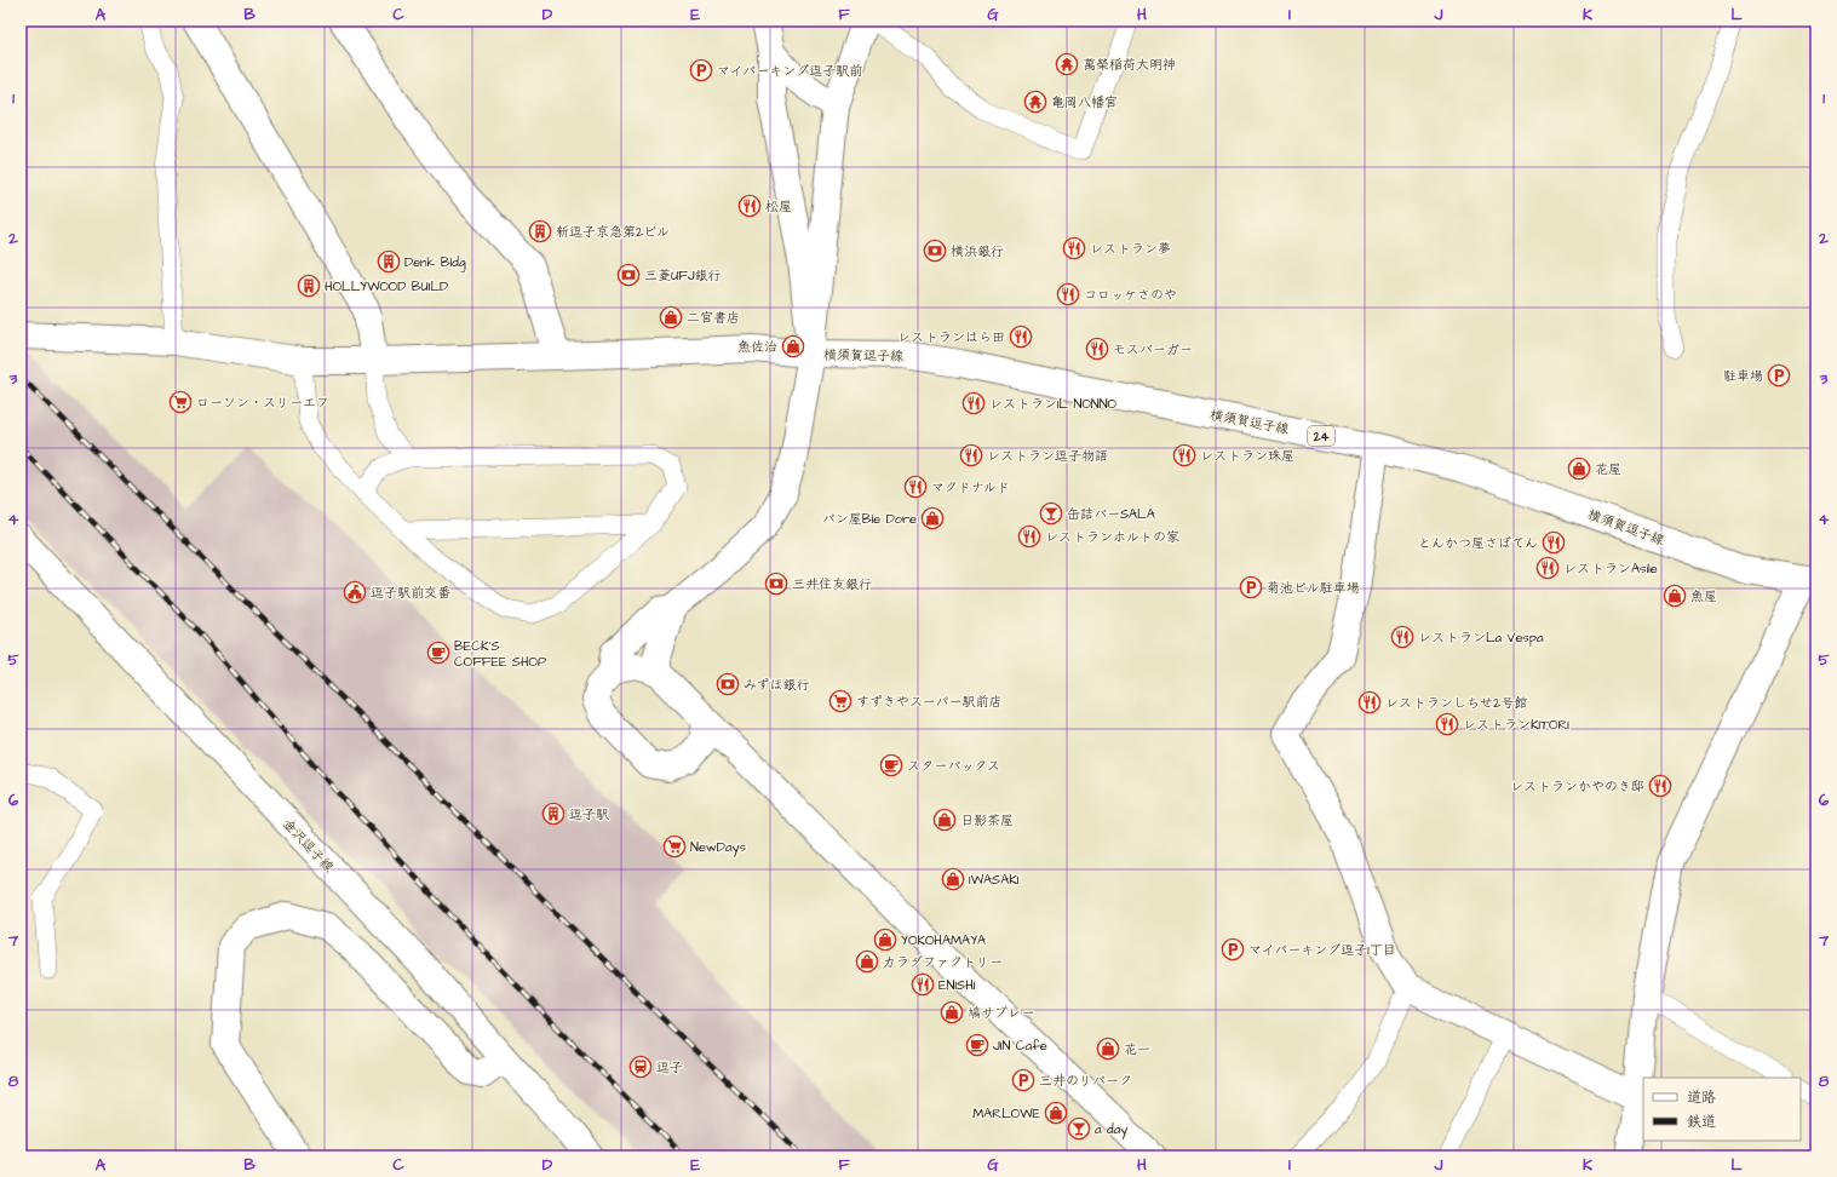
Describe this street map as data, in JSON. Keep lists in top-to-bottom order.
{
  "streets": {
    "street": ["横須賀逗子線", "24", "金沢逗子線"]
  },
  "places": {
    "temple": ["萬榮稲荷大明神", "亀岡八幡宮"],
    "parking": [
      "マイパーキング逗子駅前",
      "駐車場",
      "菊池ビル駐車場",
      "マイパーキング逗子1丁目",
      "三井のリパーク"
    ],
    "restaurant": [
      "松屋",
      "レストラン夢",
      "コロッケさのや",
      "レストランはら田",
      "モスバーガー",
      "レストランIL NONNO",
      "レストラン逗子物語",
      "レストラン珠屋",
      "マクドナルド",
      "レストランホルトの家",
      "とんかつ屋さぼてん",
      "レストランAsile",
      "レストランLa Vespa",
      "レストランしちせ2号館",
      "レストランKITORI",
      "レストランかやのき邸",
      "ENISHI"
    ],
    "building": [
      "新逗子京急第2ビル",
      "Denk Bldg",
      "HOLLYWOOD BUILD",
      "逗子駅"
    ],
    "bank": [
      "横浜銀行",
      "三菱UFJ銀行",
      "三井住友銀行",
      "みずほ銀行"
    ],
    "shop": [
      "二宮書店",
      "魚佐治",
      "花屋",
      "パン屋Ble Dore",
      "魚屋",
      "日影茶屋",
      "IWASAKI",
      "YOKOHAMAYA",
      "カラダファクトリー",
      "鳩サブレー",
      "花一",
      "MARLOWE"
    ],
    "supermarket": ["ローソン・スリーエフ", "すずきやスーパー駅前店", "NewDays"],
    "bar": ["缶詰バーSALA", "a day"],
    "public building": ["逗子駅前交番"],
    "cafe": ["BECK'S COFFEE SHOP", "スターバックス", "JIN Cafe"],
    "station": ["逗子"]
  },
  "legend": ["道路", "鉄道"],
  "grid": {
    "columns": [
      "A",
      "B",
      "C",
      "D",
      "E",
      "F",
      "G",
      "H",
      "I",
      "J",
      "K",
      "L"
    ],
    "rows": [
      "1",
      "2",
      "3",
      "4",
      "5",
      "6",
      "7",
      "8"
    ]
  }
}
